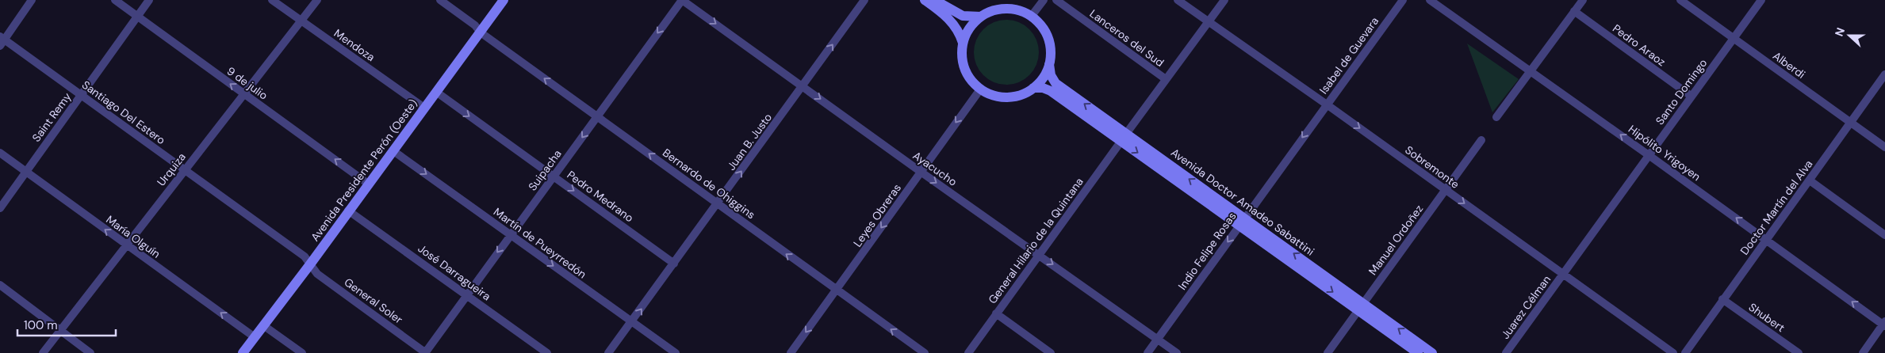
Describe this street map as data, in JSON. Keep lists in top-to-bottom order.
{
  "streets": {
    "main road": ["Avenida Presidente Perón (Oeste)", "Avenida Doctor Amadeo Sabattini"],
    "street": [
      "Lanceros del Sud",
      "Mendoza",
      "Pedro Araoz",
      "Isabel de Guevara",
      "Alberdi",
      "9 de julio",
      "Santo Domingo",
      "Santiago Del Estero",
      "Saint Remy",
      "Juan B. Justo",
      "Hipólito Yrigoyen",
      "Sobremonte",
      "Ayacucho",
      "Urquiza",
      "Suipacha",
      "Bernardo de Ohiggins",
      "Pedro Medrano",
      "Doctor Martín del Alva",
      "Leyes Obreras",
      "María Olguín",
      "Manuel Ordoñez",
      "General Hilario de la Quintana",
      "Martín de Pueyrredón",
      "Indio Felipe Rosas",
      "José Darragueira",
      "General Soler",
      "Juarez Célman",
      "Shubert"
    ]
  },
  "crossings": [
    ["Lanceros del Sud", "General Hilario de la Quintana"],
    ["Mendoza", "Urquiza"],
    ["Mendoza", "Avenida Presidente Perón (Oeste)"],
    ["Pedro Araoz", "Santo Domingo"],
    ["Isabel de Guevara", "Sobremonte"],
    ["Isabel de Guevara", "Indio Felipe Rosas"],
    ["Alberdi", "Santo Domingo"],
    ["Alberdi", "Doctor Martín del Alva"],
    ["9 de julio", "Saint Remy"],
    ["9 de julio", "Urquiza"],
    ["9 de julio", "Avenida Presidente Perón (Oeste)"],
    ["Santo Domingo", "Hipólito Yrigoyen"],
    ["Santo Domingo", "Sobremonte"],
    ["Santo Domingo", "Juarez Célman"],
    ["Santiago Del Estero", "Saint Remy"],
    ["Santiago Del Estero", "Urquiza"],
    ["Santiago Del Estero", "Avenida Presidente Perón (Oeste)"],
    ["Santiago Del Estero", "General Soler"],
    ["Saint Remy", "María Olguín"],
    ["Juan B. Justo", "Ayacucho"],
    ["Juan B. Justo", "Bernardo de Ohiggins"],
    ["Juan B. Justo", "Pedro Medrano"],
    ["Juan B. Justo", "Martín de Pueyrredón"],
    ["Hipólito Yrigoyen", "Doctor Martín del Alva"],
    ["Sobremonte", "Manuel Ordoñez"],
    ["Sobremonte", "General Hilario de la Quintana"],
    ["Sobremonte", "Indio Felipe Rosas"],
    ["Sobremonte", "Juarez Célman"],
    ["Ayacucho", "Suipacha"],
    ["Ayacucho", "Leyes Obreras"],
    ["Ayacucho", "General Hilario de la Quintana"],
    ["Ayacucho", "Indio Felipe Rosas"],
    ["Urquiza", "María Olguín"],
    ["Avenida Presidente Perón (Oeste)", "Bernardo de Ohiggins"],
    ["Avenida Presidente Perón (Oeste)", "Pedro Medrano"],
    ["Avenida Presidente Perón (Oeste)", "María Olguín"],
    ["Avenida Presidente Perón (Oeste)", "Martín de Pueyrredón"],
    ["Avenida Presidente Perón (Oeste)", "José Darragueira"],
    ["Avenida Presidente Perón (Oeste)", "General Soler"],
    ["Suipacha", "Bernardo de Ohiggins"],
    ["Suipacha", "Pedro Medrano"],
    ["Suipacha", "Martín de Pueyrredón"],
    ["Suipacha", "José Darragueira"],
    ["Suipacha", "General Soler"],
    ["Bernardo de Ohiggins", "Leyes Obreras"],
    ["Avenida Doctor Amadeo Sabattini", "Leyes Obreras"],
    ["Avenida Doctor Amadeo Sabattini", "Manuel Ordoñez"],
    ["Avenida Doctor Amadeo Sabattini", "General Hilario de la Quintana"],
    ["Avenida Doctor Amadeo Sabattini", "Indio Felipe Rosas"],
    ["Doctor Martín del Alva", "Shubert"]
  ],
  "one_way": [
    "9 de julio",
    "Juan B. Justo",
    "Hipólito Yrigoyen",
    "Sobremonte",
    "Ayacucho",
    "Suipacha",
    "Bernardo de Ohiggins",
    "Pedro Medrano",
    "Leyes Obreras",
    "María Olguín",
    "Martín de Pueyrredón",
    "Indio Felipe Rosas"
  ],
  "scale_bar": "100 m",
  "north": "left"
}
